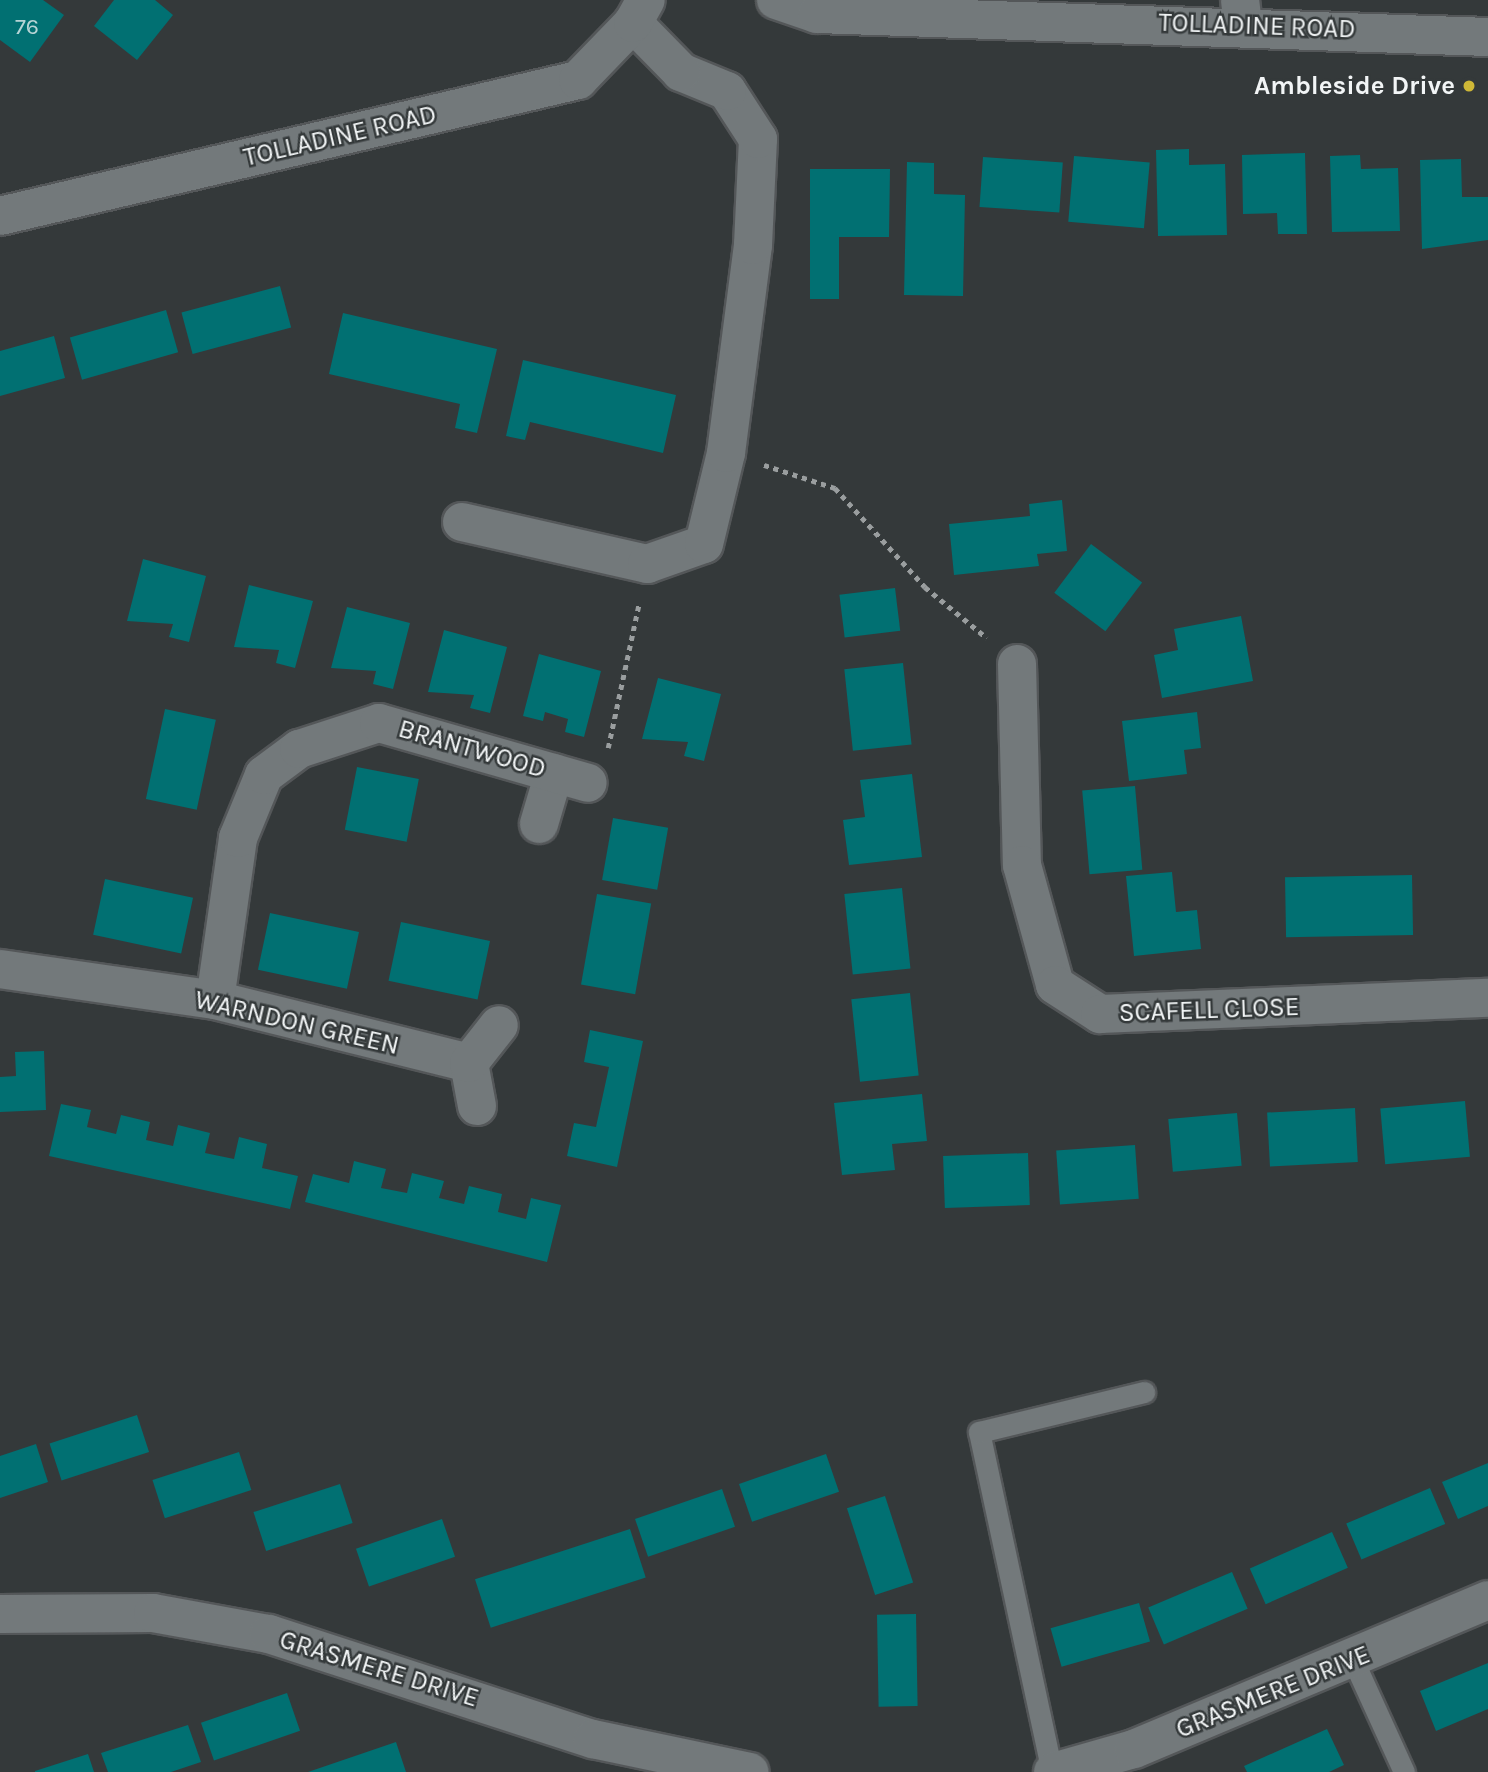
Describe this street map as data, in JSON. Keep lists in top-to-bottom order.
{
  "streets": {
    "street": [
      "TOLLADINE ROAD",
      "BRANTWOOD",
      "SCAFELL CLOSE",
      "WARNDON GREEN",
      "GRASMERE DRIVE"
    ]
  },
  "crossings": [
    ["BRANTWOOD", "WARNDON GREEN"]
  ],
  "places": ["Ambleside Drive"],
  "house_numbers": ["76"]
}
